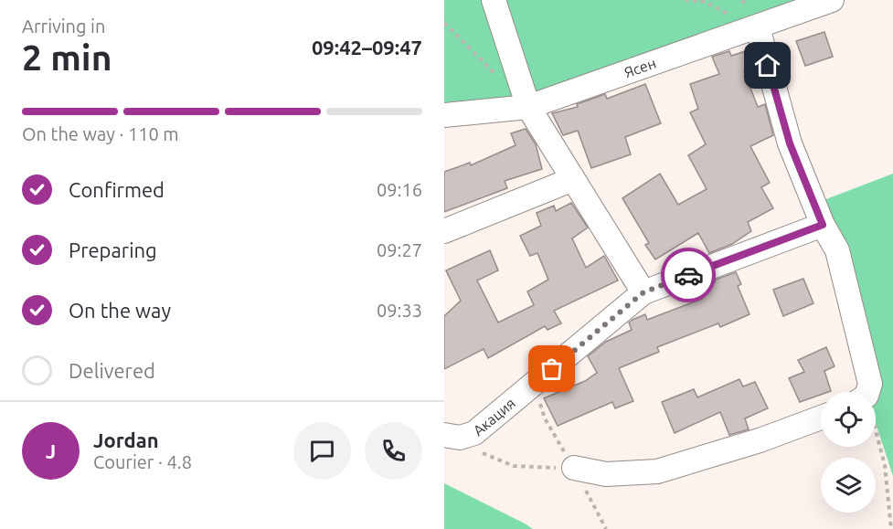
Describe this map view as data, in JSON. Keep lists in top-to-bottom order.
{
  "streets": {
    "street": ["Ясен", "Акация"]
  },
  "page": {
    "heading": ["2 min", "Arriving in", "09:42–09:47"],
    "panel": ["Jordan", "Courier · 4.8"],
    "bar": "On the way · 110 m",
    "list": [
      ["Confirmed", "09:16"],
      ["Preparing", "09:27"],
      ["On the way", "09:33"],
      "Delivered"
    ],
    "round": "J"
  }
}
